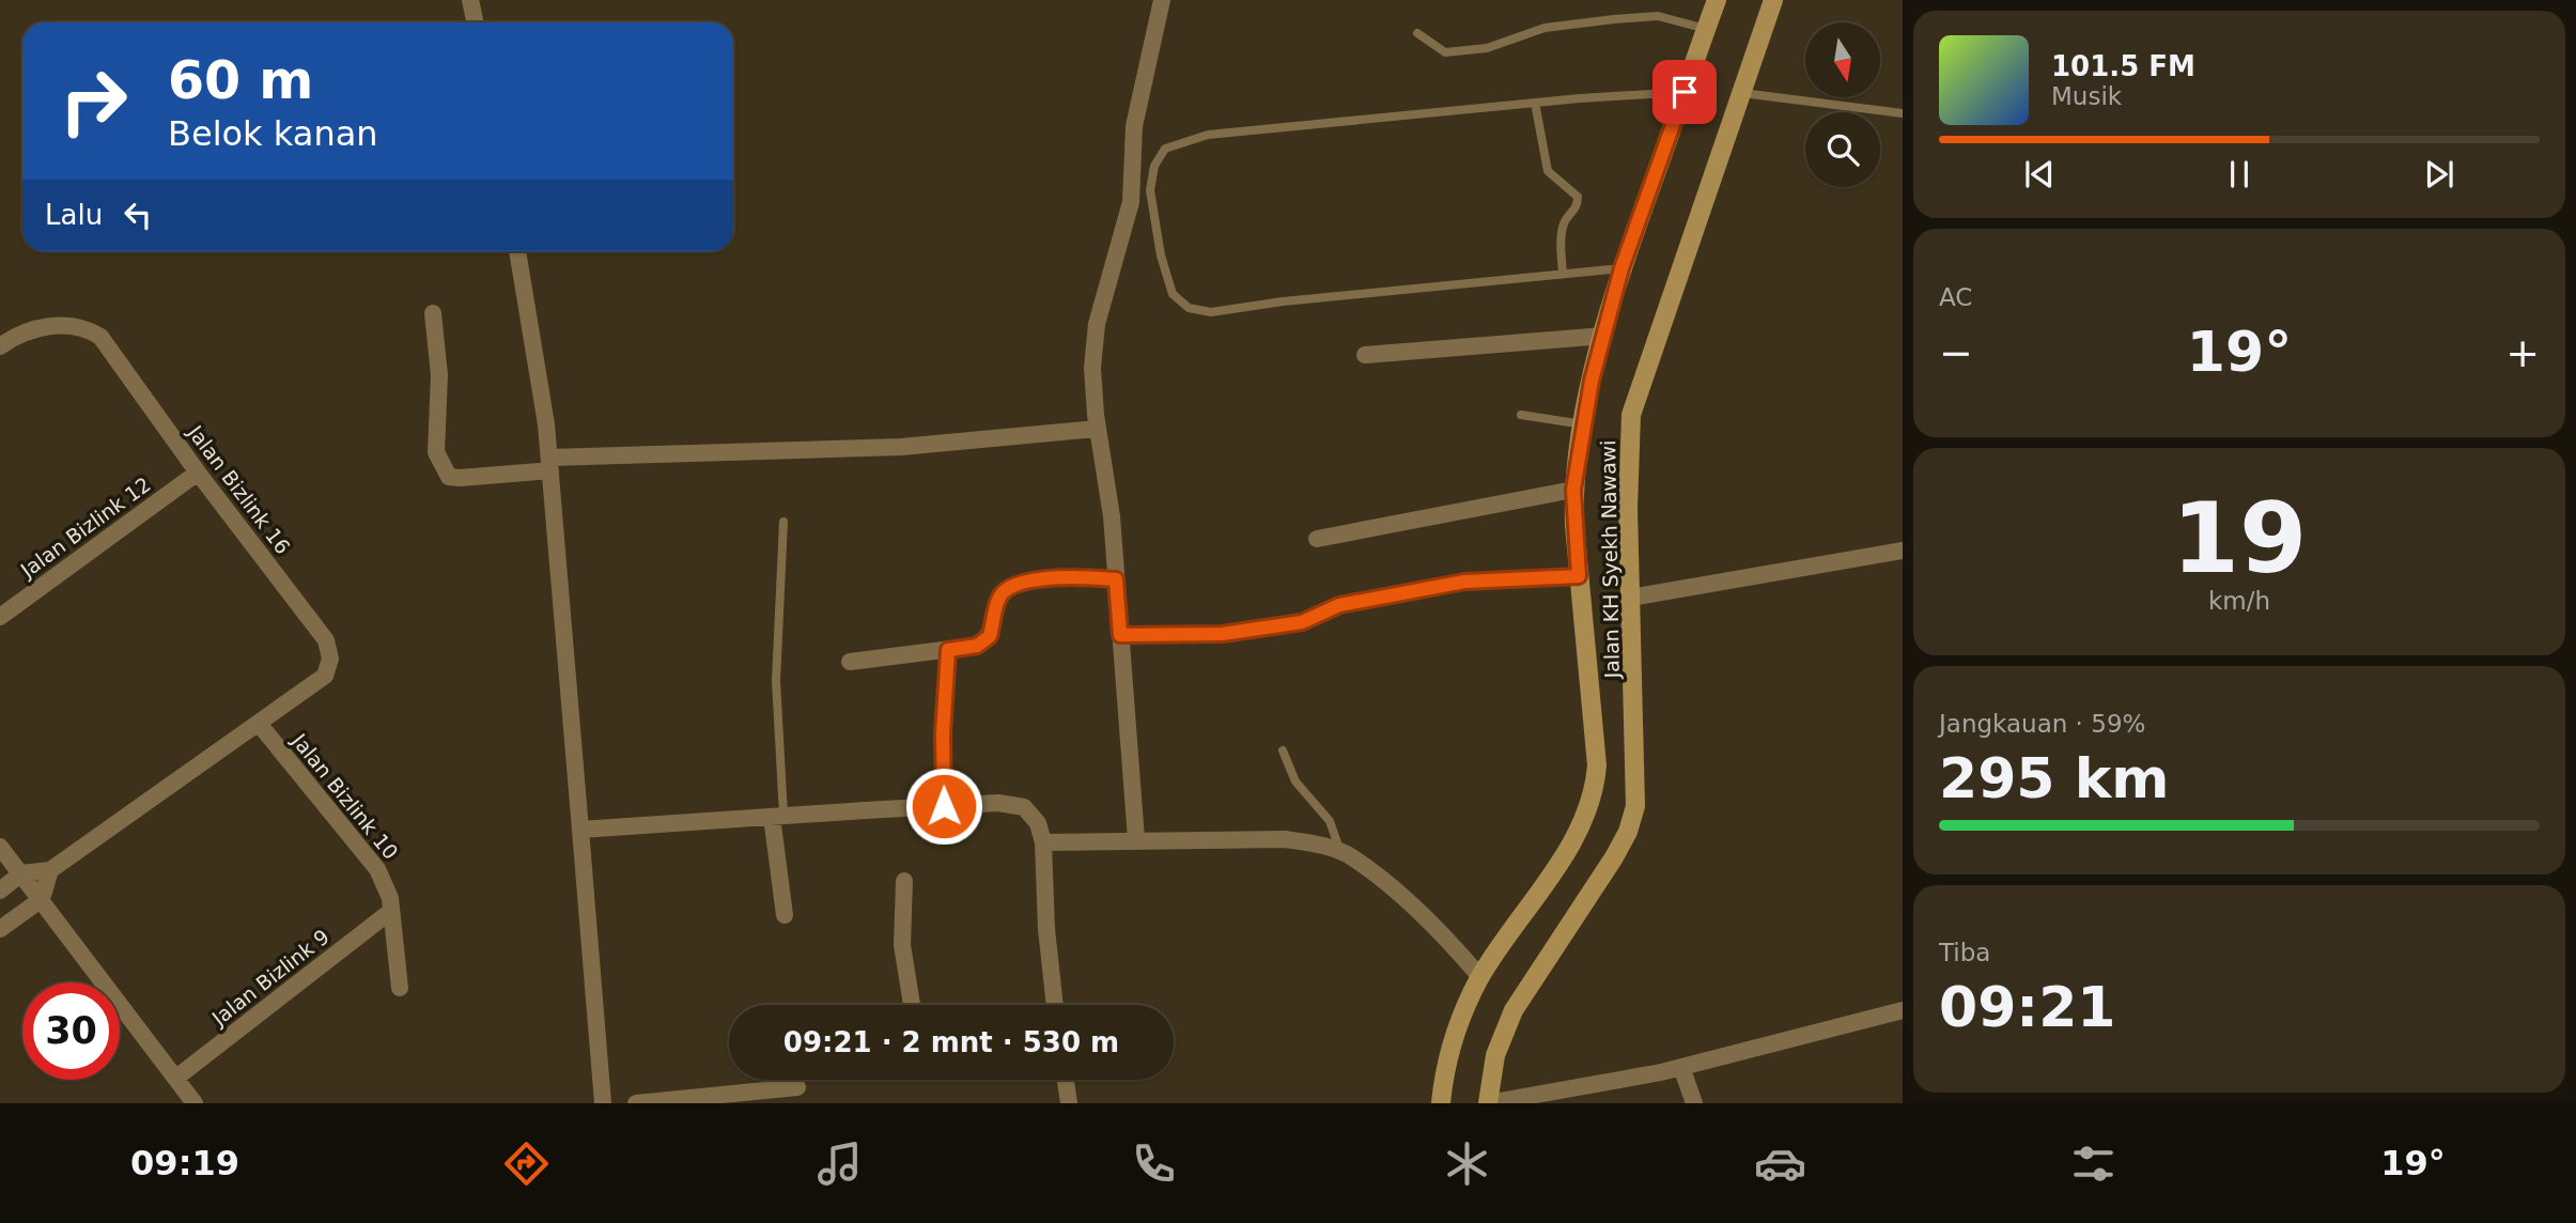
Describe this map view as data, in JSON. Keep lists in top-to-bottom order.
{
  "streets": {
    "main road": ["Jalan KH Syekh Nawawi"],
    "street": [
      "Jalan Bizlink 16",
      "Jalan Bizlink 12",
      "Jalan Bizlink 10",
      "Jalan Bizlink 9"
    ]
  },
  "crossings": [
    ["Jalan Bizlink 16", "Jalan Bizlink 12"],
    ["Jalan Bizlink 16", "Jalan Bizlink 10"],
    ["Jalan Bizlink 10", "Jalan Bizlink 9"]
  ],
  "north": "bottom",
  "page": {
    "turn": ["60 m", "Belok kanan"],
    "song": ["101.5 FM", "Musik"],
    "then": "Lalu",
    "tile": [
      "AC",
      ["19", "km/h"],
      ["Jangkauan · 59%", "295 km"],
      ["Tiba", "09:21"]
    ],
    "heat": ["−", "19°", "+"],
    "limit": "30",
    "trip": "09:21 · 2 mnt · 530 m",
    "tabs": ["09:19", "19°"]
  }
}
